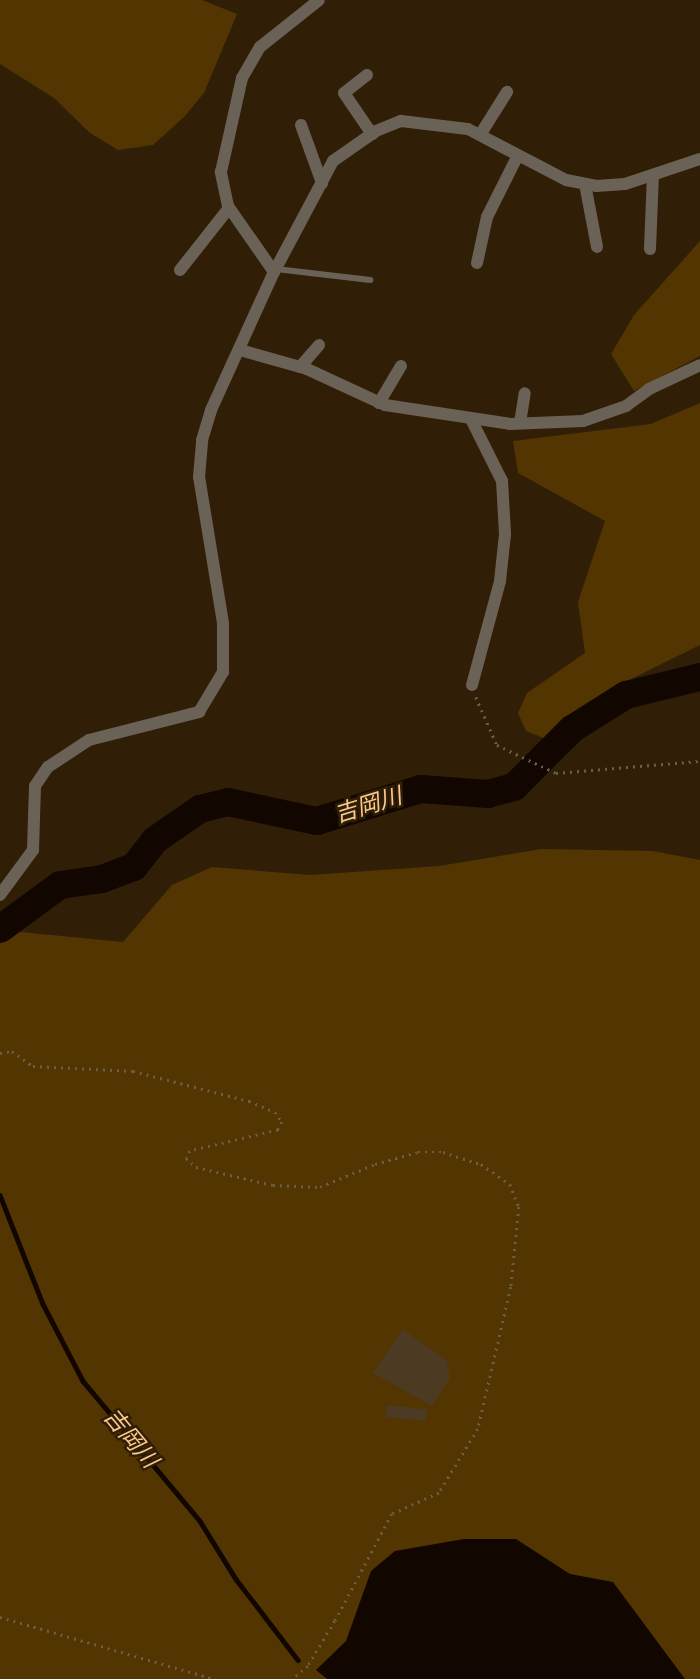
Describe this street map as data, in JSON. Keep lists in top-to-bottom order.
{
  "water": ["吉岡川"]
}
